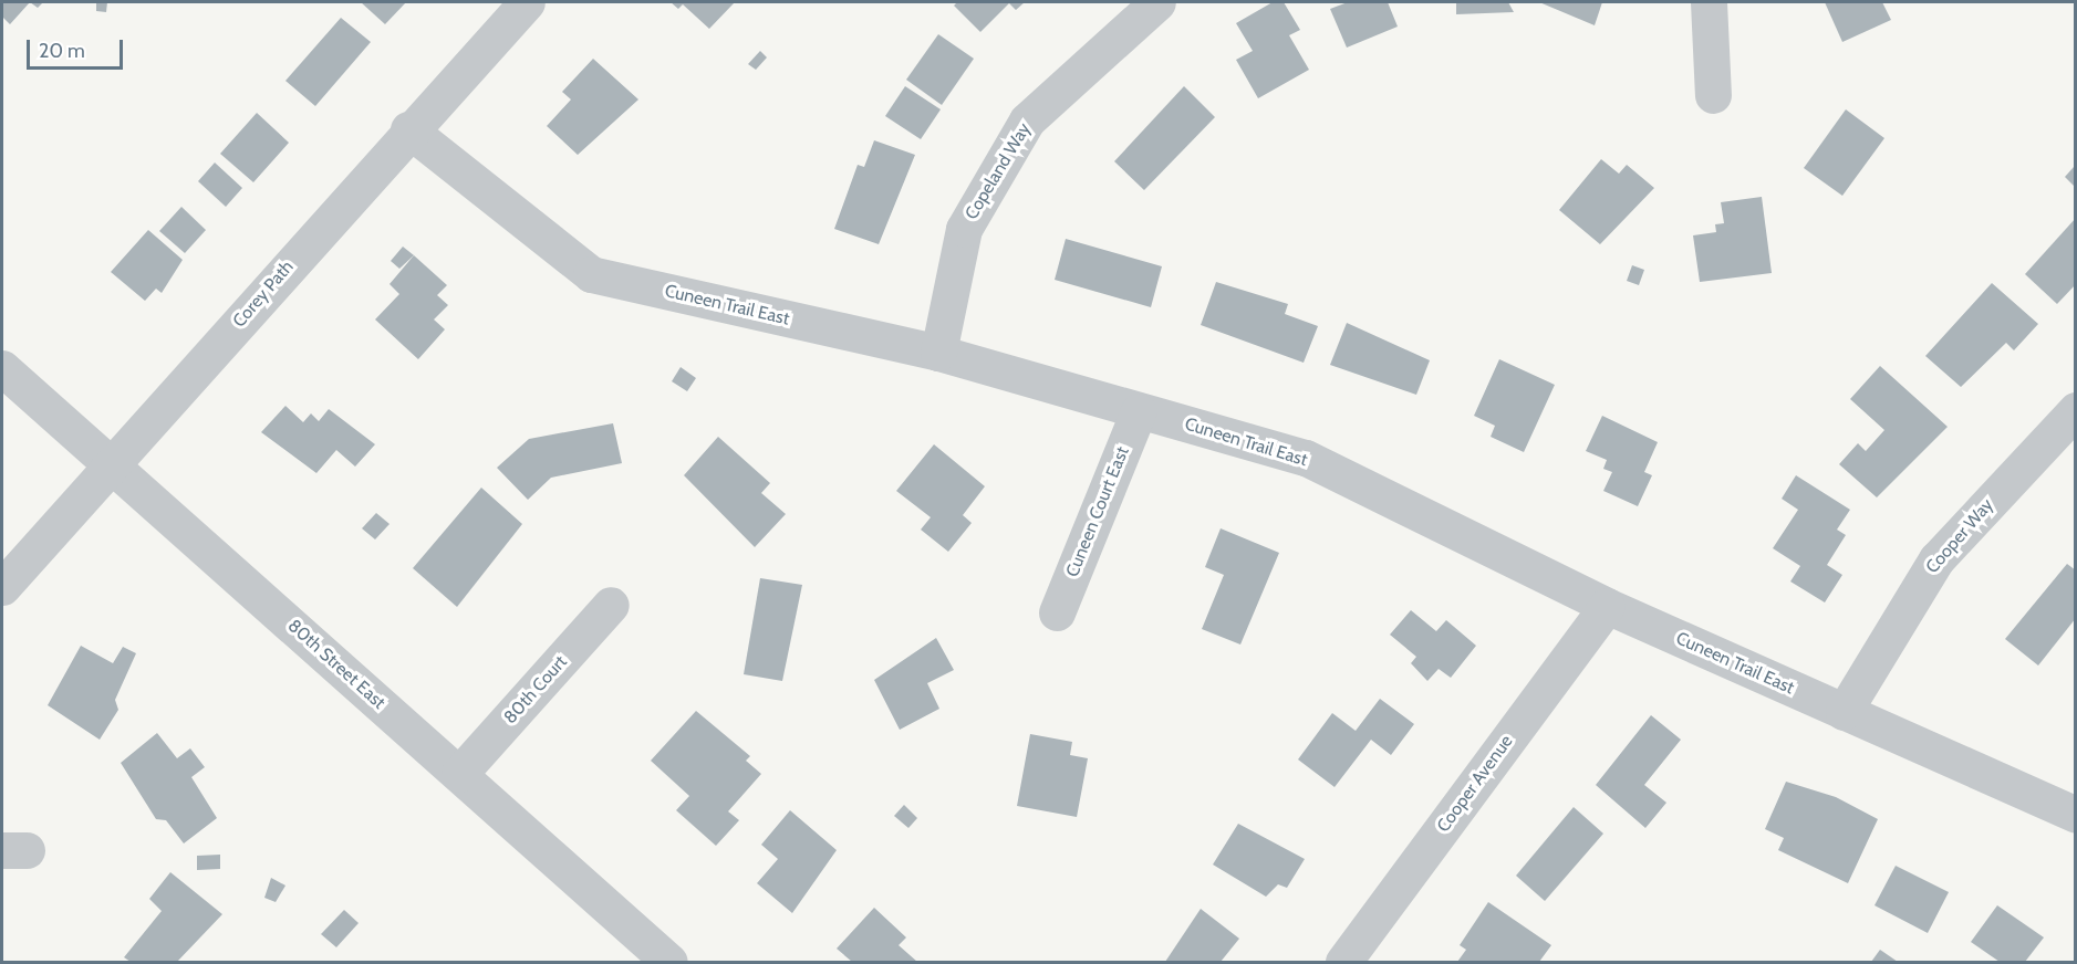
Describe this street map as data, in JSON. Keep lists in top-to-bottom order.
{
  "streets": {
    "street": [
      "Copeland Way",
      "Corey Path",
      "Cuneen Trail East",
      "Cuneen Court East",
      "Cooper Way",
      "80th Street East",
      "80th Court",
      "Cooper Avenue"
    ]
  },
  "crossings": [
    ["Copeland Way", "Cuneen Trail East"],
    ["Corey Path", "Cuneen Trail East"],
    ["Corey Path", "80th Street East"],
    ["Cuneen Trail East", "Cuneen Court East"],
    ["Cuneen Trail East", "Cooper Way"],
    ["Cuneen Trail East", "Cooper Avenue"],
    ["80th Street East", "80th Court"]
  ],
  "scale_bar": "20 m"
}
